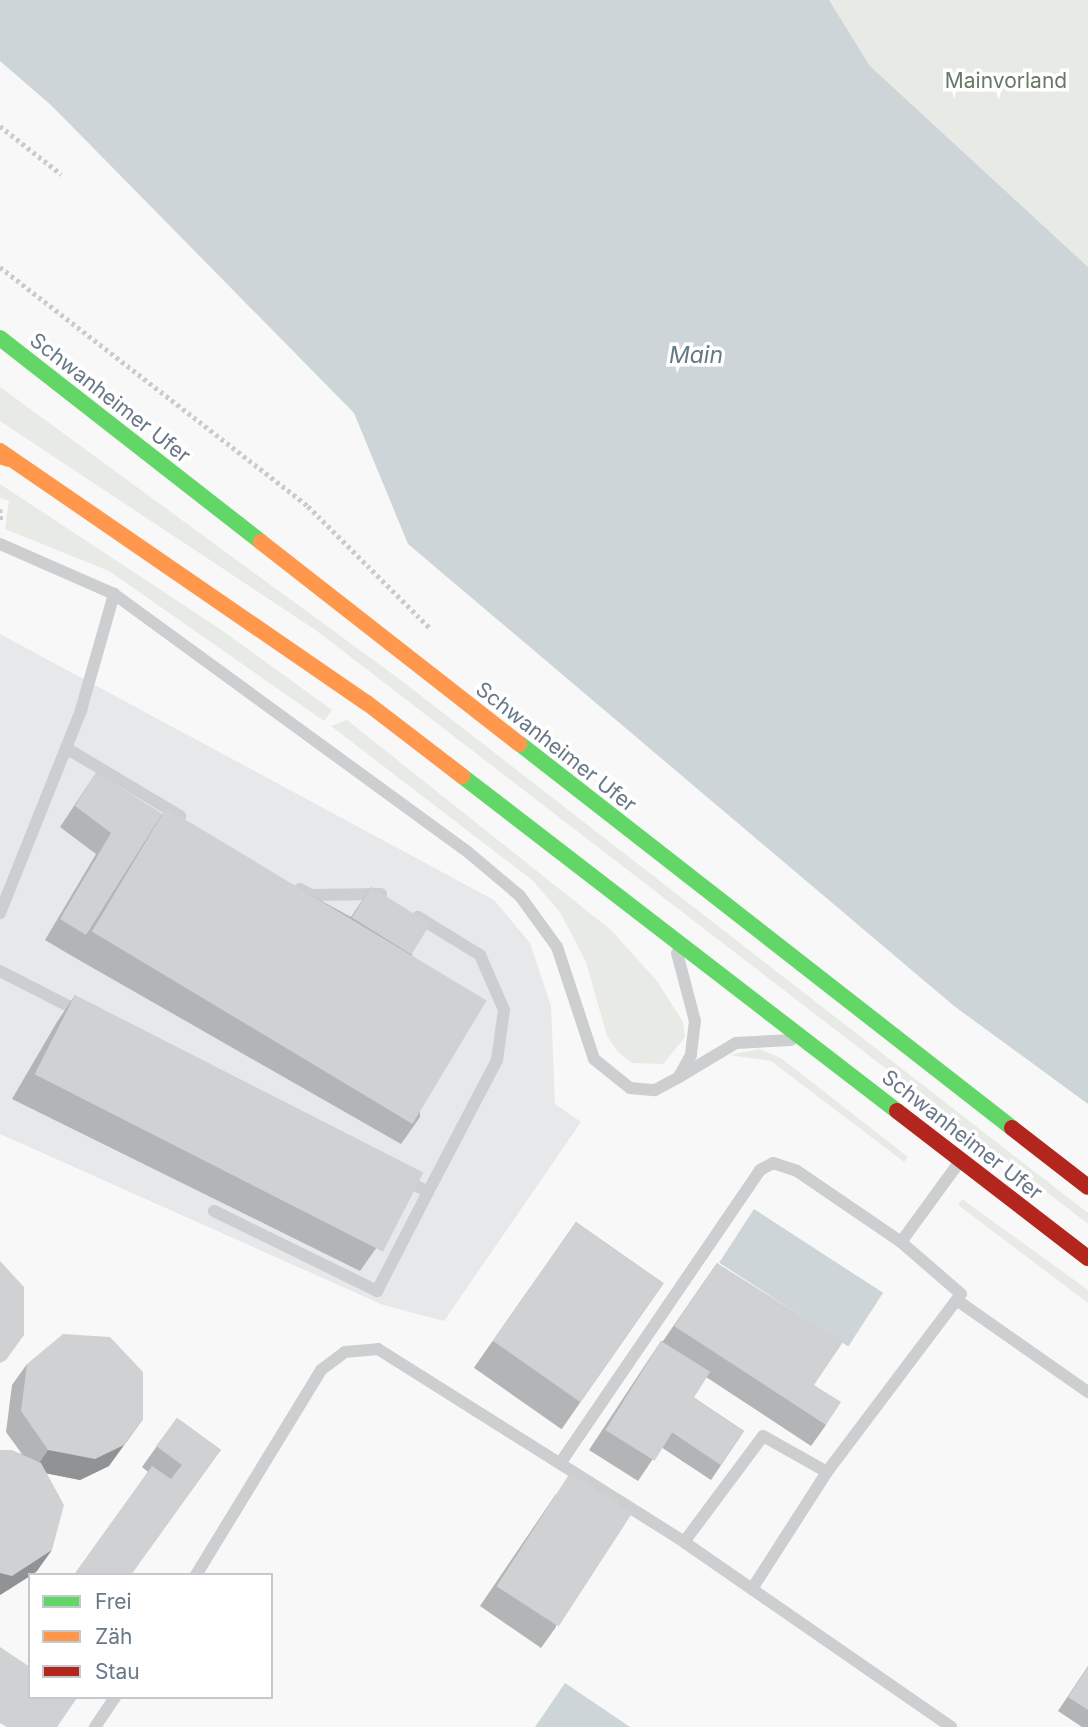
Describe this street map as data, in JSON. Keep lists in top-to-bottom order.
{
  "streets": {
    "main road": ["Schwanheimer Ufer"]
  },
  "water": ["Main"],
  "parks": ["Mainvorland"],
  "legend": ["Frei", "Zäh", "Stau"]
}
